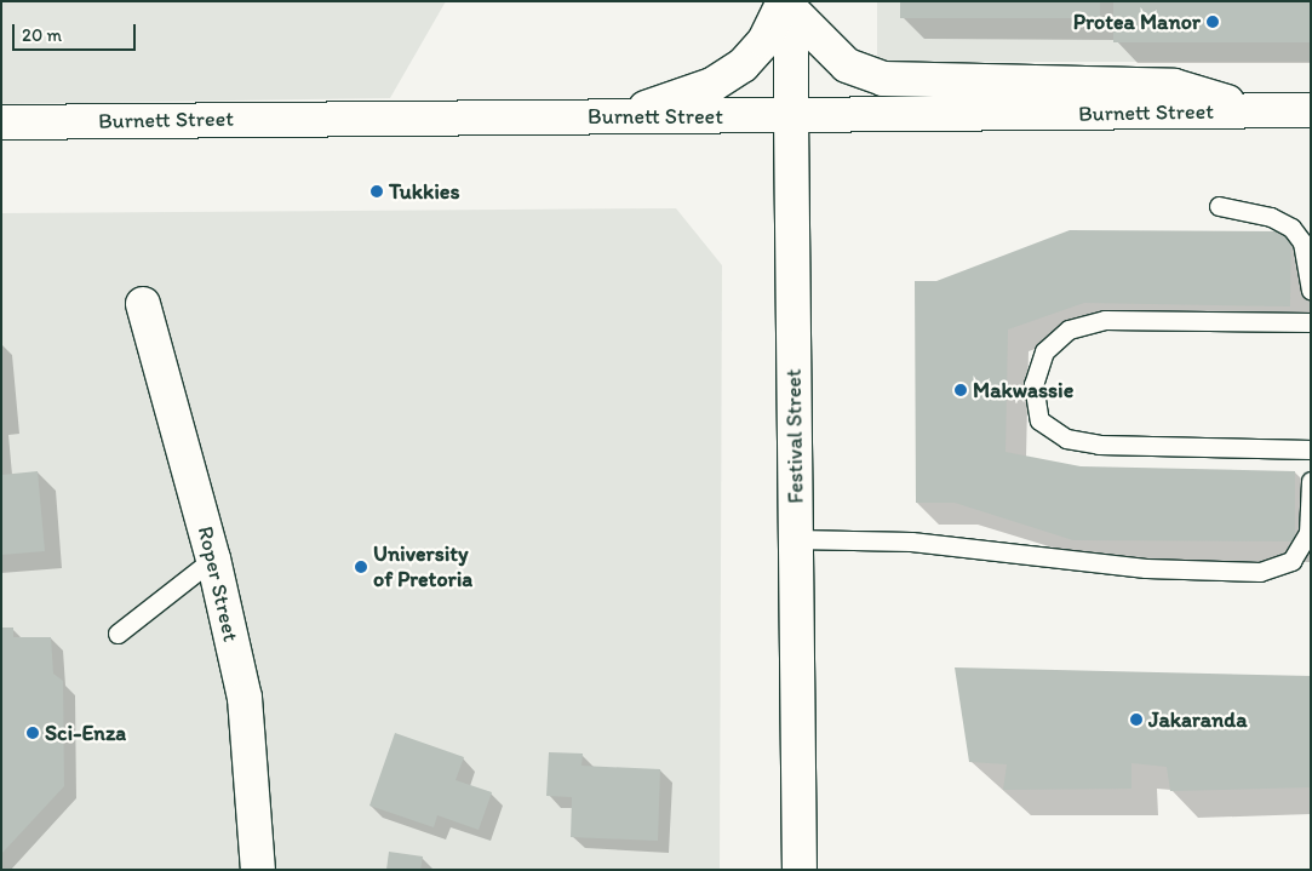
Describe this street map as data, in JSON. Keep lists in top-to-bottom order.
{
  "streets": {
    "street": ["Burnett Street", "Festival Street", "Roper Street"]
  },
  "crossings": [
    ["Burnett Street", "Festival Street"]
  ],
  "places": [
    "Protea Manor",
    "Tukkies",
    "Makwassie",
    "University of Pretoria",
    "Jakaranda",
    "Sci-Enza"
  ],
  "scale_bar": "20 m"
}
